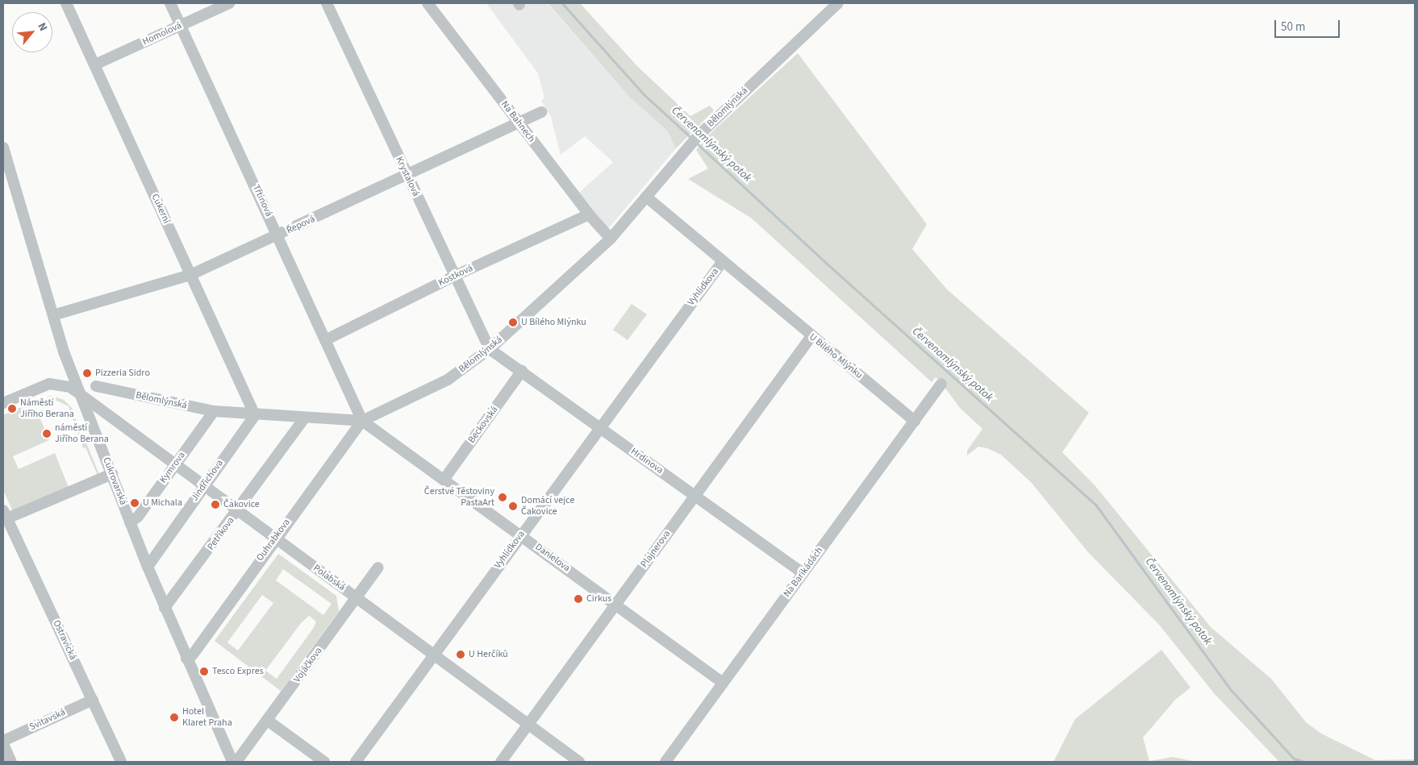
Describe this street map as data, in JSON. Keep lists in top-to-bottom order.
{
  "streets": {
    "street": [
      "Homolová",
      "Bělomlýnská",
      "Na Bahnech",
      "Krystalová",
      "Třtinová",
      "Cukerní",
      "Řepová",
      "Kostková",
      "Vyhlídkova",
      "U Bílého Mlýnku",
      "Beckovská",
      "Hrdinova",
      "Kymrova",
      "Jindřichova",
      "Cukrovarská",
      "Petříkova",
      "Ouhrabkova",
      "Plajnerova",
      "Danielova",
      "Na Barikádách",
      "Polabská",
      "Ostravická",
      "Vojáčkova",
      "Svitavská"
    ]
  },
  "crossings": [
    ["Homolová", "Třtinová"],
    ["Homolová", "Cukerní"],
    ["Bělomlýnská", "Na Bahnech"],
    ["Bělomlýnská", "Krystalová"],
    ["Bělomlýnská", "Třtinová"],
    ["Bělomlýnská", "Cukerní"],
    ["Bělomlýnská", "U Bílého Mlýnku"],
    ["Bělomlýnská", "Hrdinova"],
    ["Bělomlýnská", "Kymrova"],
    ["Bělomlýnská", "Jindřichova"],
    ["Bělomlýnská", "Petříkova"],
    ["Bělomlýnská", "Ouhrabkova"],
    ["Bělomlýnská", "Danielova"],
    ["Na Bahnech", "Řepová"],
    ["Na Bahnech", "Kostková"],
    ["Krystalová", "Řepová"],
    ["Krystalová", "Kostková"],
    ["Krystalová", "Hrdinova"],
    ["Třtinová", "Řepová"],
    ["Třtinová", "Kostková"],
    ["Třtinová", "Ouhrabkova"],
    ["Třtinová", "Danielova"],
    ["Cukerní", "Řepová"],
    ["Cukerní", "Jindřichova"],
    ["Řepová", "Cukrovarská"],
    ["Vyhlídkova", "U Bílého Mlýnku"],
    ["Vyhlídkova", "Hrdinova"],
    ["Vyhlídkova", "Danielova"],
    ["Vyhlídkova", "Polabská"],
    ["U Bílého Mlýnku", "Plajnerova"],
    ["U Bílého Mlýnku", "Na Barikádách"],
    ["Beckovská", "Hrdinova"],
    ["Beckovská", "Danielova"],
    ["Hrdinova", "Plajnerova"],
    ["Hrdinova", "Na Barikádách"],
    ["Kymrova", "Cukrovarská"],
    ["Kymrova", "Polabská"],
    ["Jindřichova", "Cukrovarská"],
    ["Jindřichova", "Polabská"],
    ["Cukrovarská", "Petříkova"],
    ["Cukrovarská", "Ouhrabkova"],
    ["Cukrovarská", "Polabská"],
    ["Petříkova", "Polabská"],
    ["Ouhrabkova", "Danielova"],
    ["Ouhrabkova", "Polabská"],
    ["Plajnerova", "Danielova"],
    ["Plajnerova", "Polabská"],
    ["Danielova", "Na Barikádách"],
    ["Polabská", "Vojáčkova"],
    ["Ostravická", "Svitavská"]
  ],
  "water": ["Červenomlýnský potok"],
  "places": [
    "U Bílého Mlýnku",
    "Pizzeria Sidro",
    "Náměstí Jiřího Berana",
    "náměstí Jiřího Berana",
    "Čerstvé Těstoviny PastaArt",
    "U Michala",
    "Čakovice",
    "Domácí vejce Čakovice",
    "Cirkus",
    "U Herčíků",
    "Tesco Expres",
    "Hotel Klaret Praha"
  ],
  "scale_bar": "50 m",
  "north": "top right"
}
